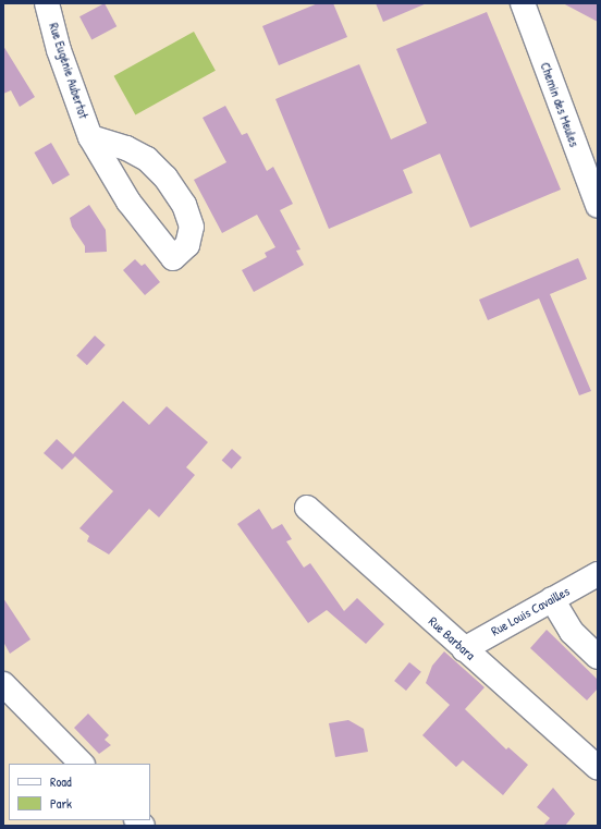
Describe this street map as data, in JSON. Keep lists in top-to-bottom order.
{
  "streets": {
    "street": [
      "Rue Eugénie Aubertot",
      "Chemin des Meules",
      "Rue Louis Cavailles",
      "Rue Barbara"
    ]
  },
  "crossings": [
    ["Rue Louis Cavailles", "Rue Barbara"]
  ],
  "legend": ["Road", "Park"]
}
